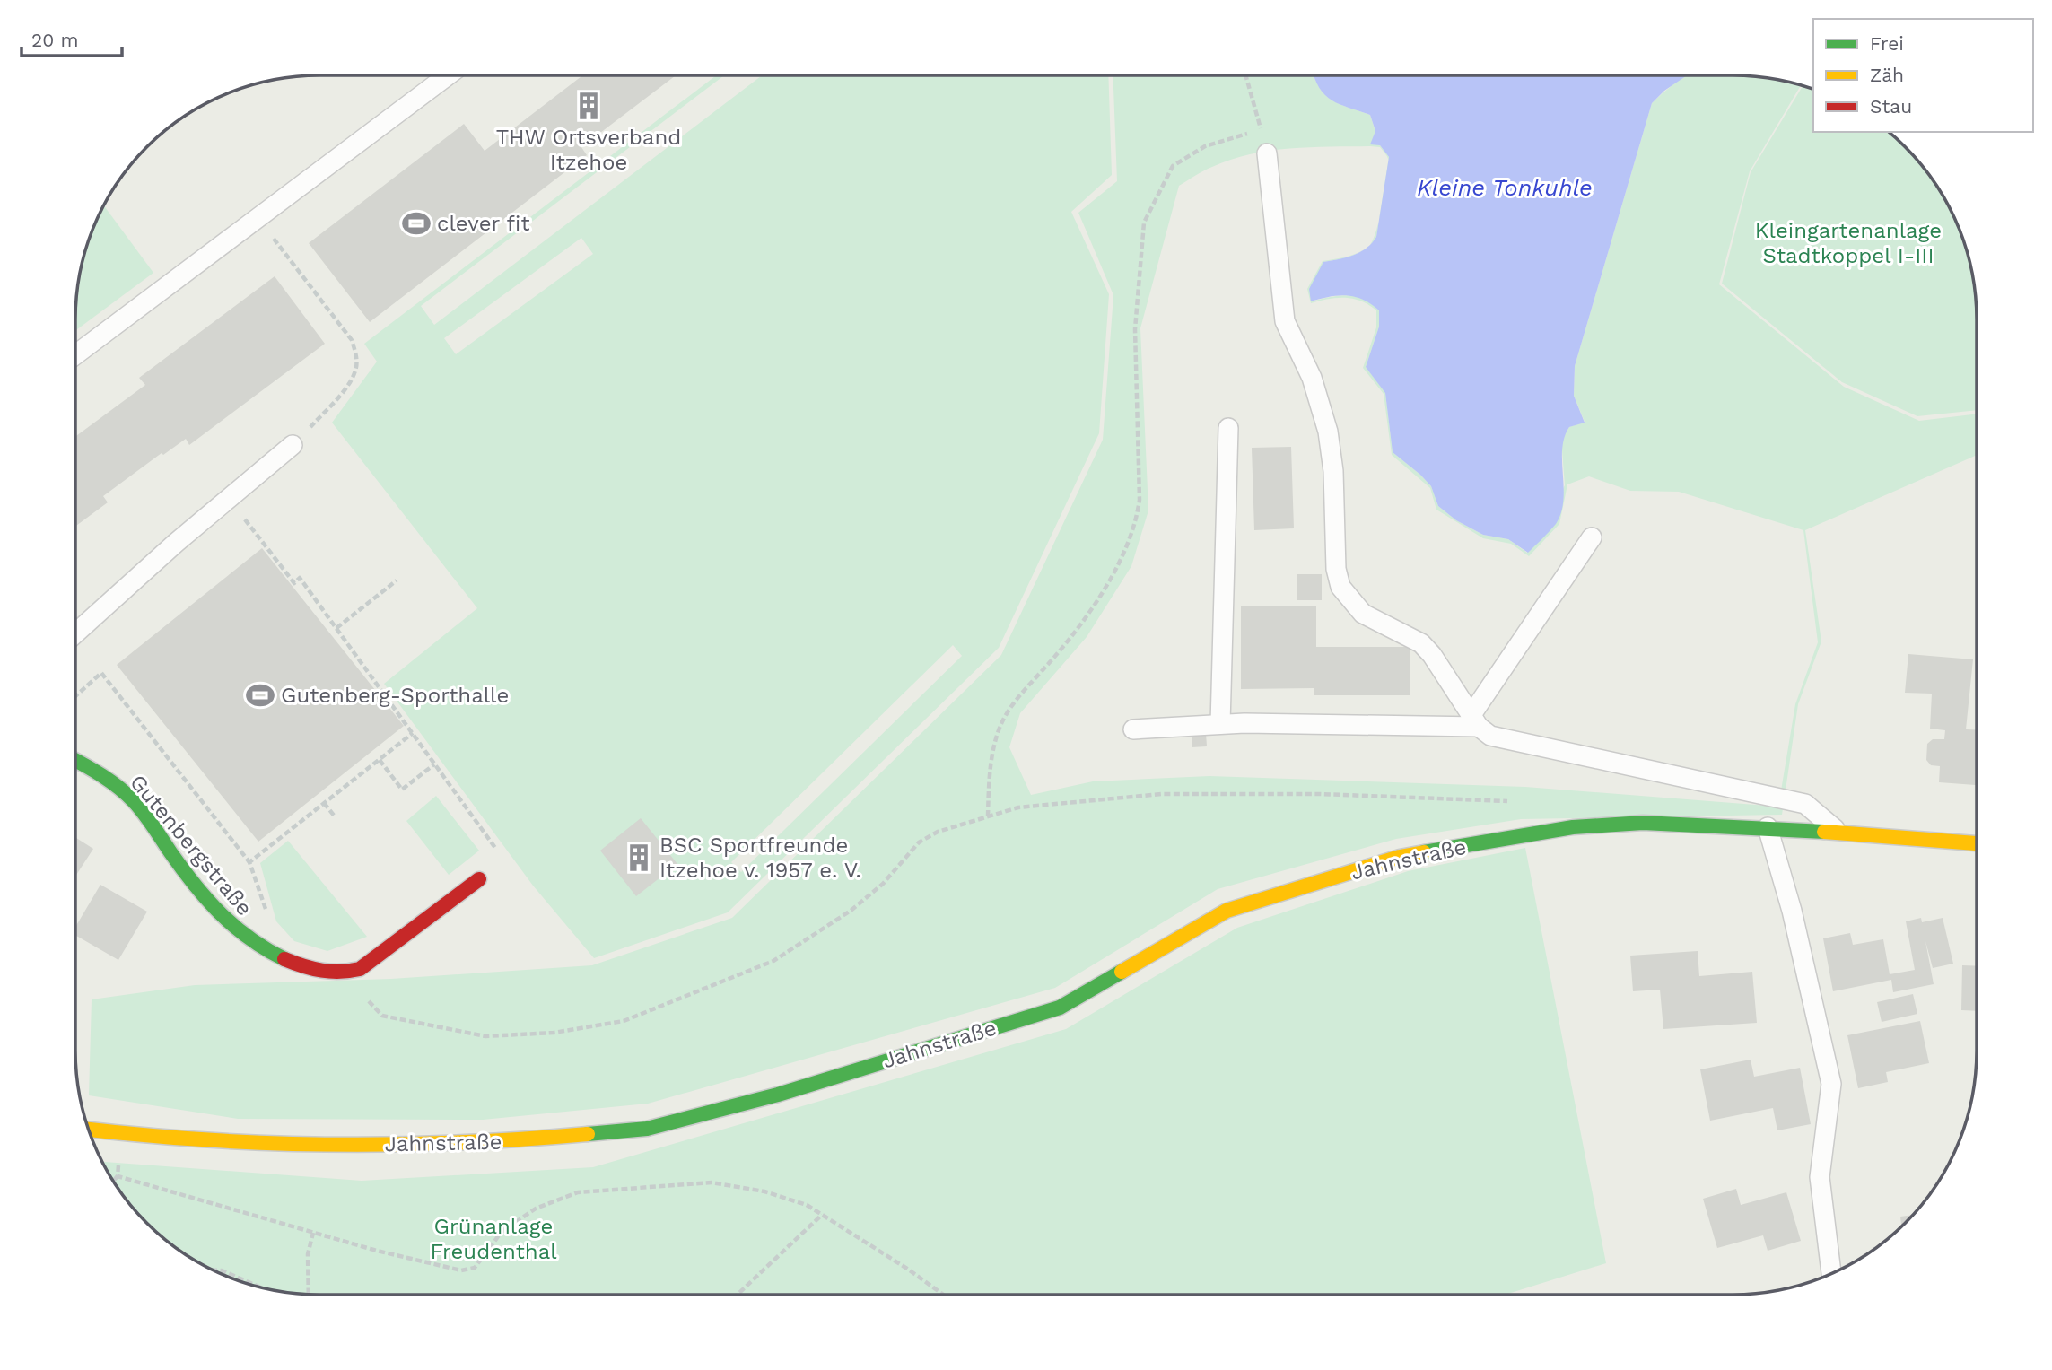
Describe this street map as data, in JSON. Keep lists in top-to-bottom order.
{
  "streets": {
    "street": ["Gutenbergstraße", "Jahnstraße"]
  },
  "water": ["Kleine Tonkuhle"],
  "parks": ["Kleingartenanlage Stadtkoppel I-III", "Grünanlage Freudenthal"],
  "places": {
    "building": ["THW Ortsverband Itzehoe", "BSC Sportfreunde Itzehoe v. 1957 e. V."],
    "sports": ["clever fit", "Gutenberg-Sporthalle"]
  },
  "legend": ["Frei", "Zäh", "Stau"],
  "scale_bar": "20 m"
}
